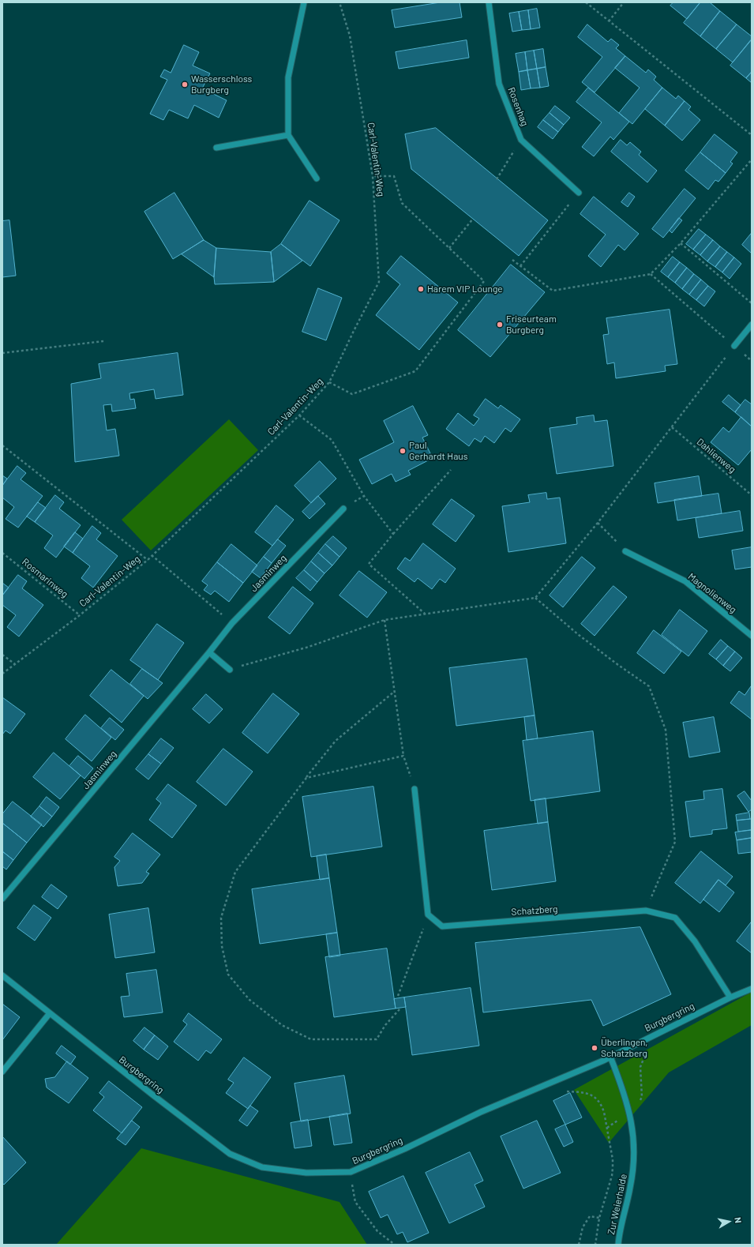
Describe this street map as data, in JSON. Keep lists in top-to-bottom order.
{
  "streets": {
    "street": [
      "Rosenhag",
      "Jasminweg",
      "Magnolienweg",
      "Schatzberg",
      "Burgbergring",
      "Zur Weierhalde"
    ],
    "path": ["Carl-Valentin-Weg", "Dahlienweg", "Rosmarinweg"]
  },
  "crossings": [
    ["Carl-Valentin-Weg", "Rosmarinweg"],
    ["Schatzberg", "Burgbergring"],
    ["Burgbergring", "Zur Weierhalde"]
  ],
  "places": [
    "Wasserschloss Burgberg",
    "Harem VIP Lounge",
    "Friseurteam Burgberg",
    "Paul Gerhardt Haus",
    "Überlingen, Schatzberg"
  ],
  "north": "right"
}
